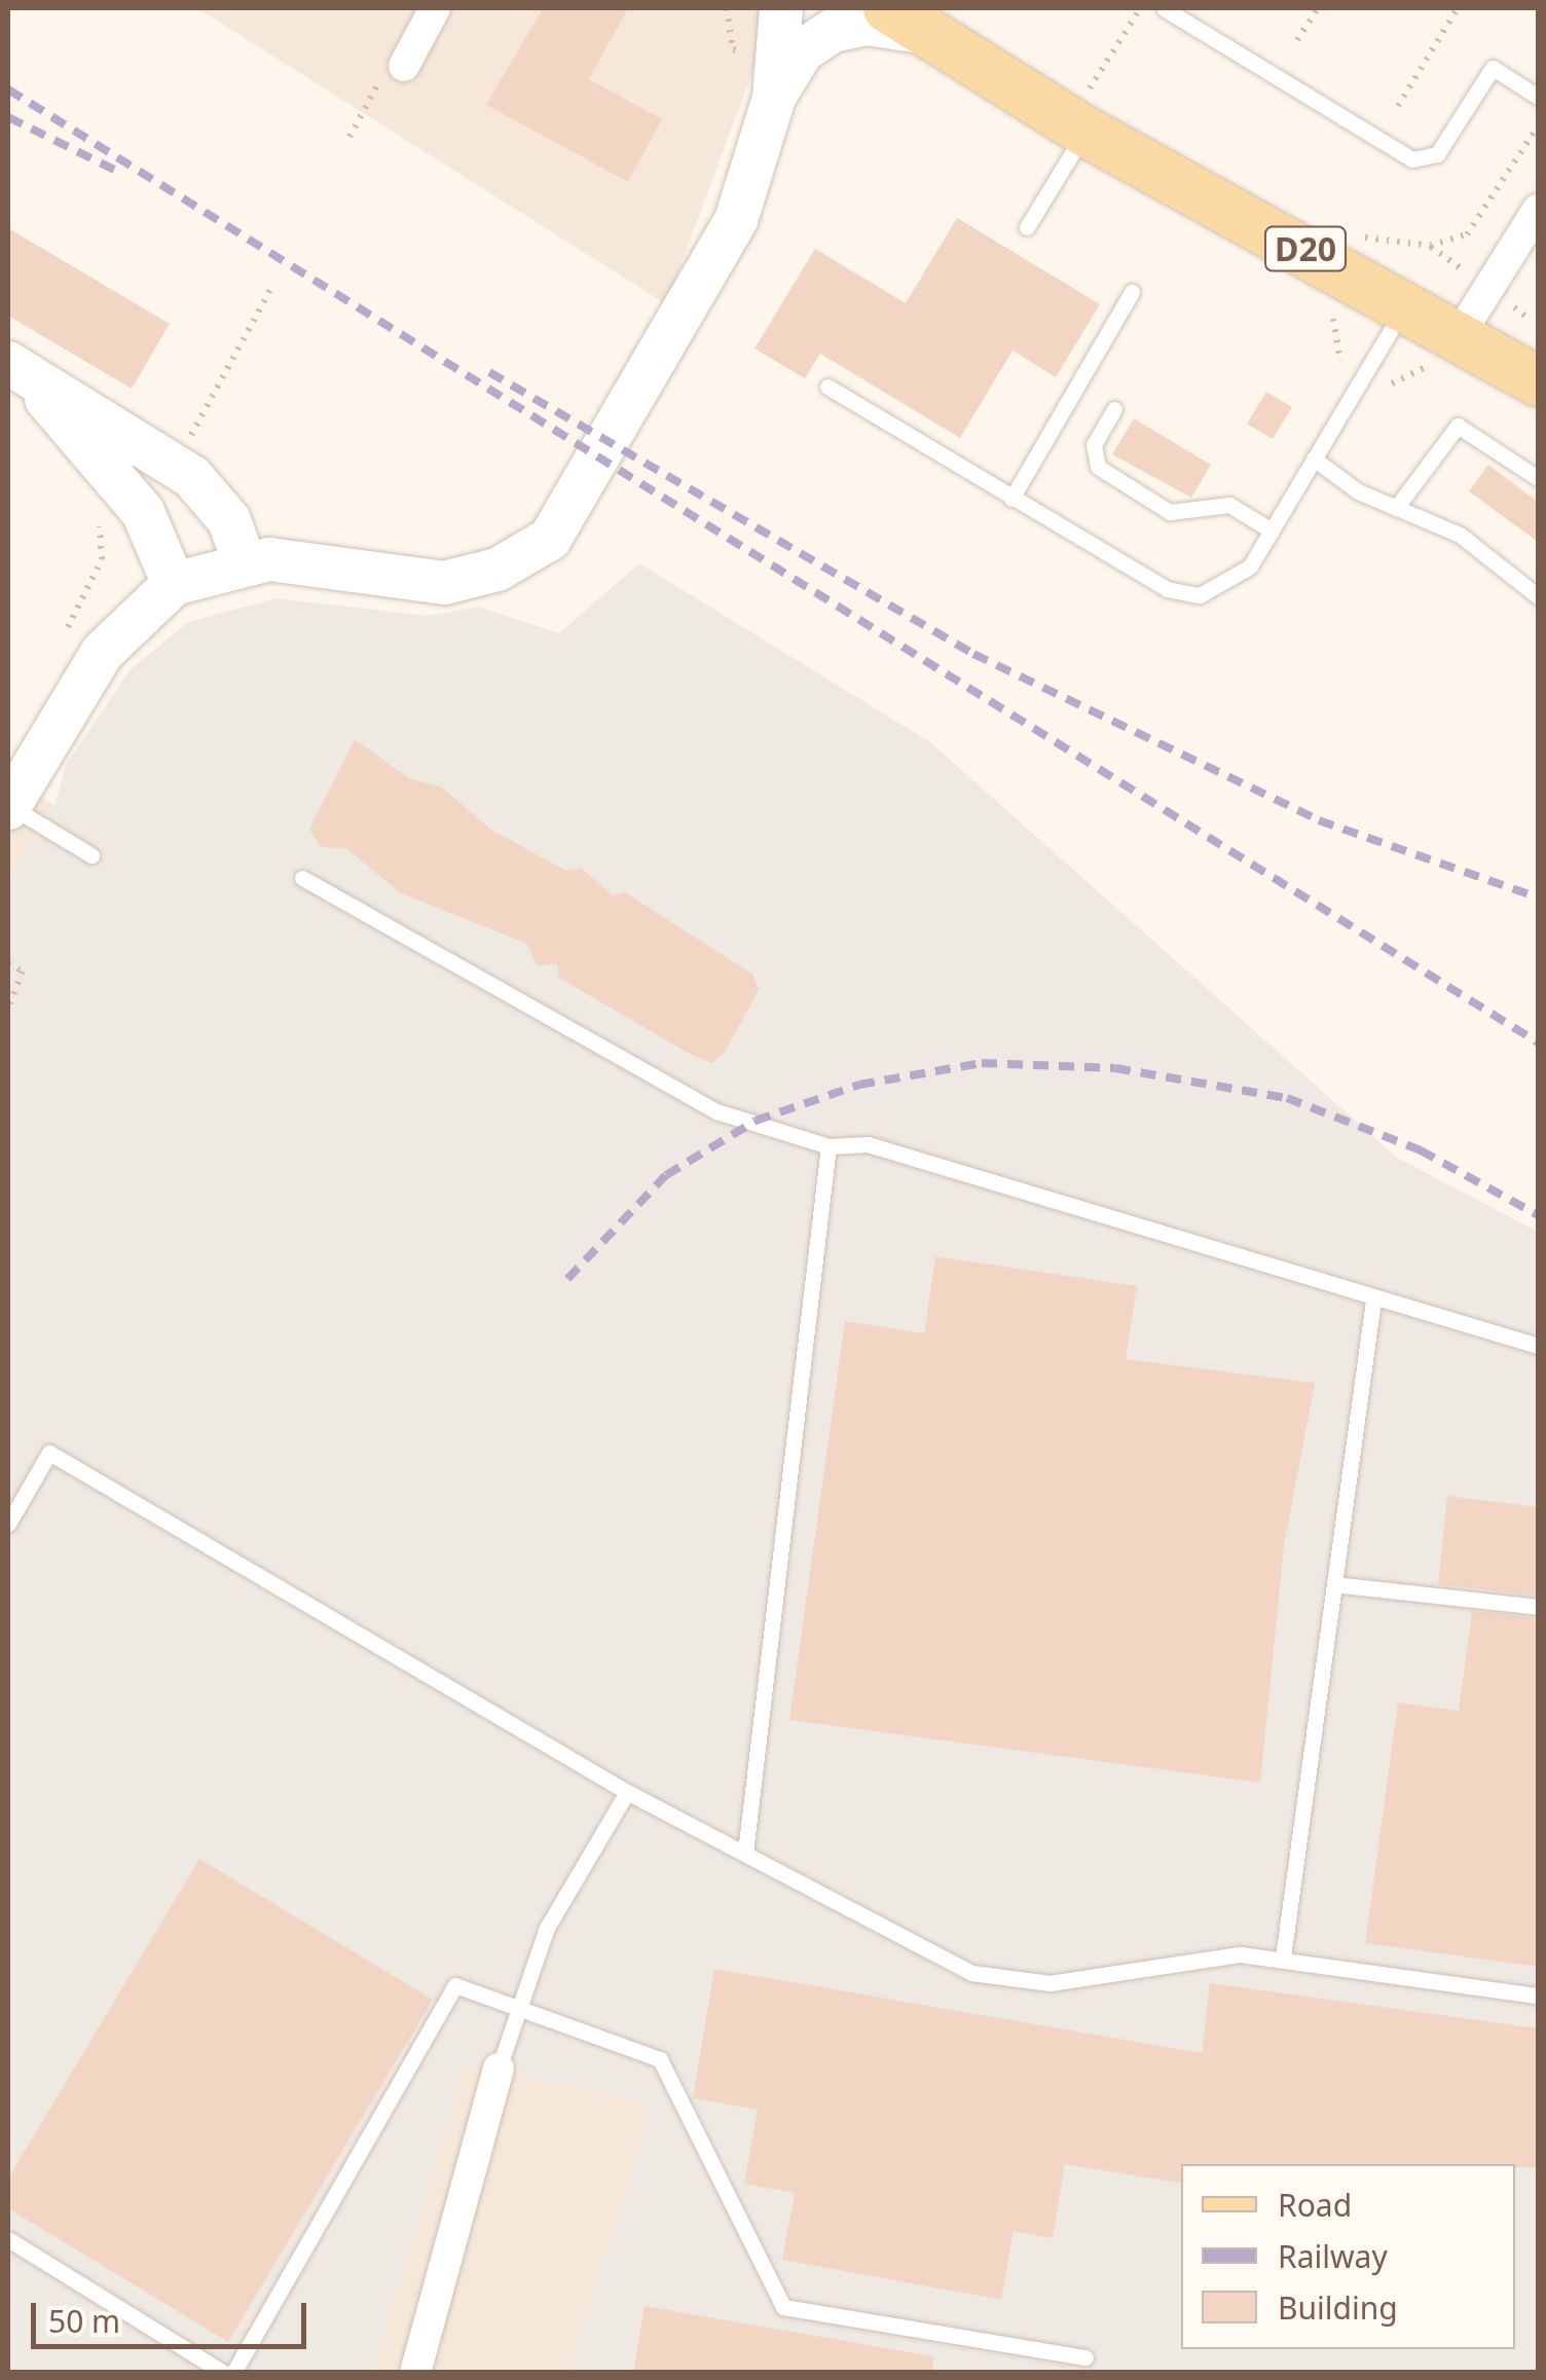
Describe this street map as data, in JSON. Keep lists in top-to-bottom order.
{
  "streets": {
    "main road": ["D20"]
  },
  "legend": ["Road", "Railway", "Building"],
  "scale_bar": "50 m"
}
